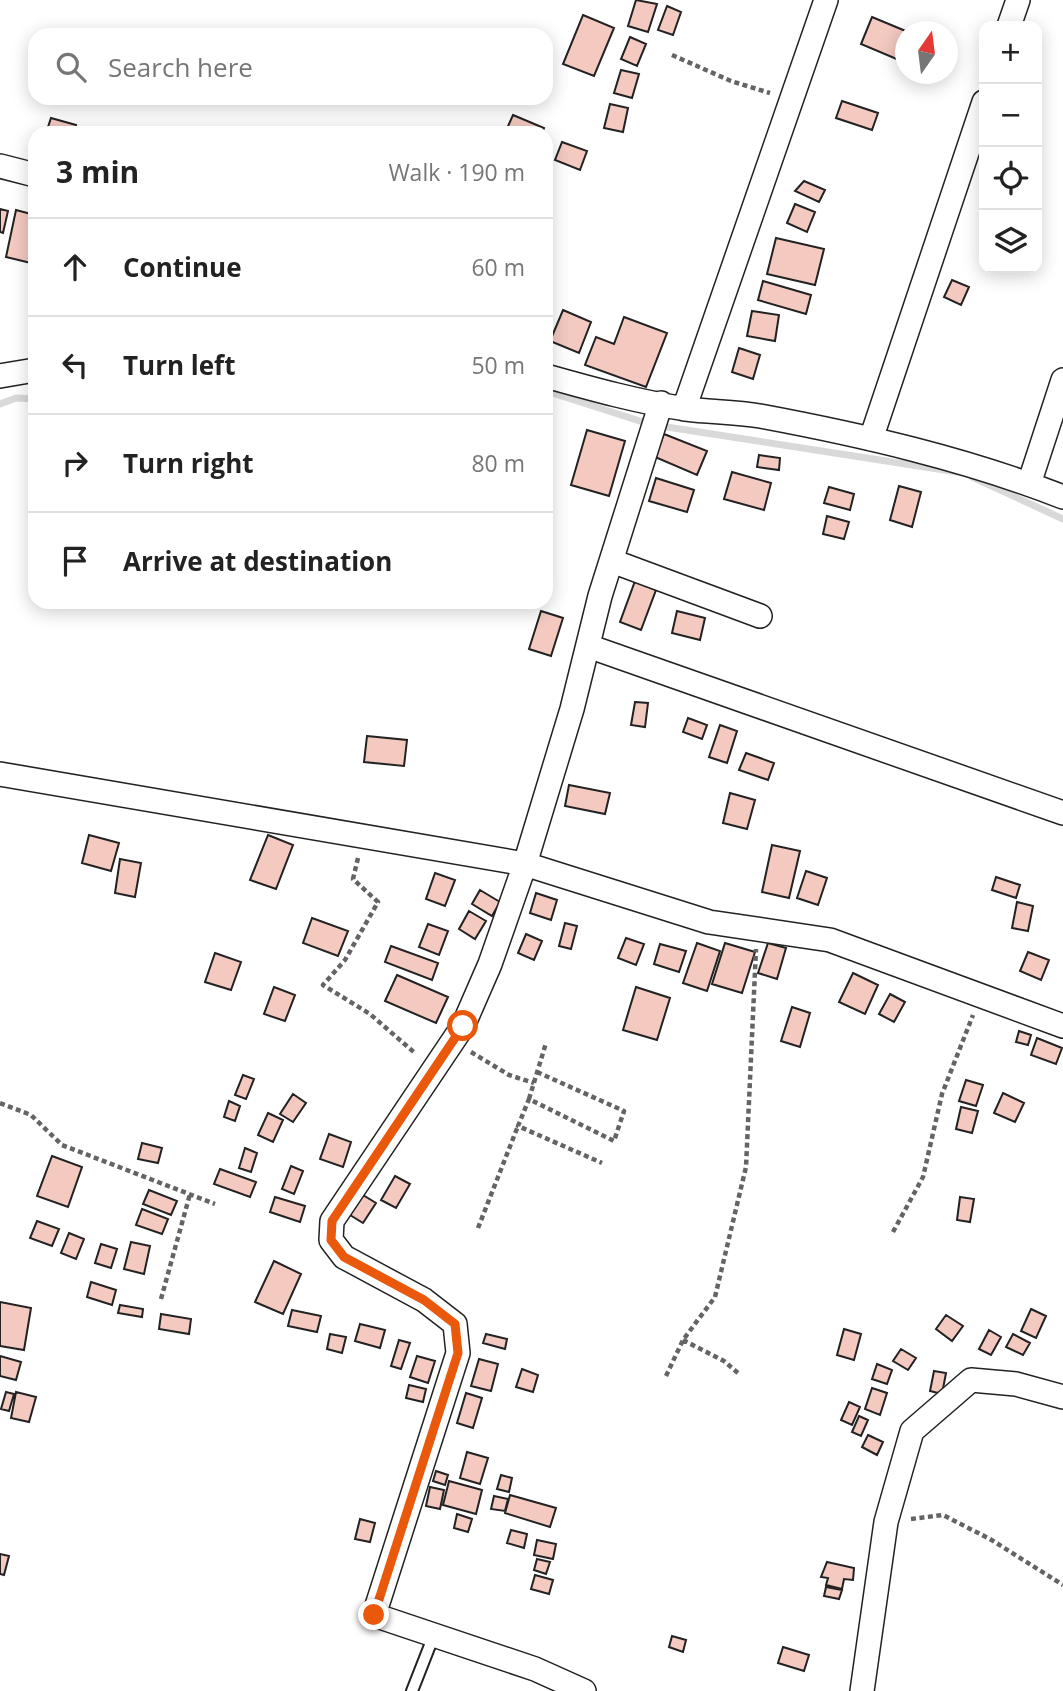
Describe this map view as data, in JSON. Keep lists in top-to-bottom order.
{
  "north": "top",
  "page": {
    "map_buttons": ["+", "−"],
    "search": "Search here",
    "heading": ["3 min", "Walk · 190 m"],
    "list": [
      ["Continue", "60 m"],
      ["Turn left", "50 m"],
      ["Turn right", "80 m"],
      "Arrive at destination"
    ]
  }
}
